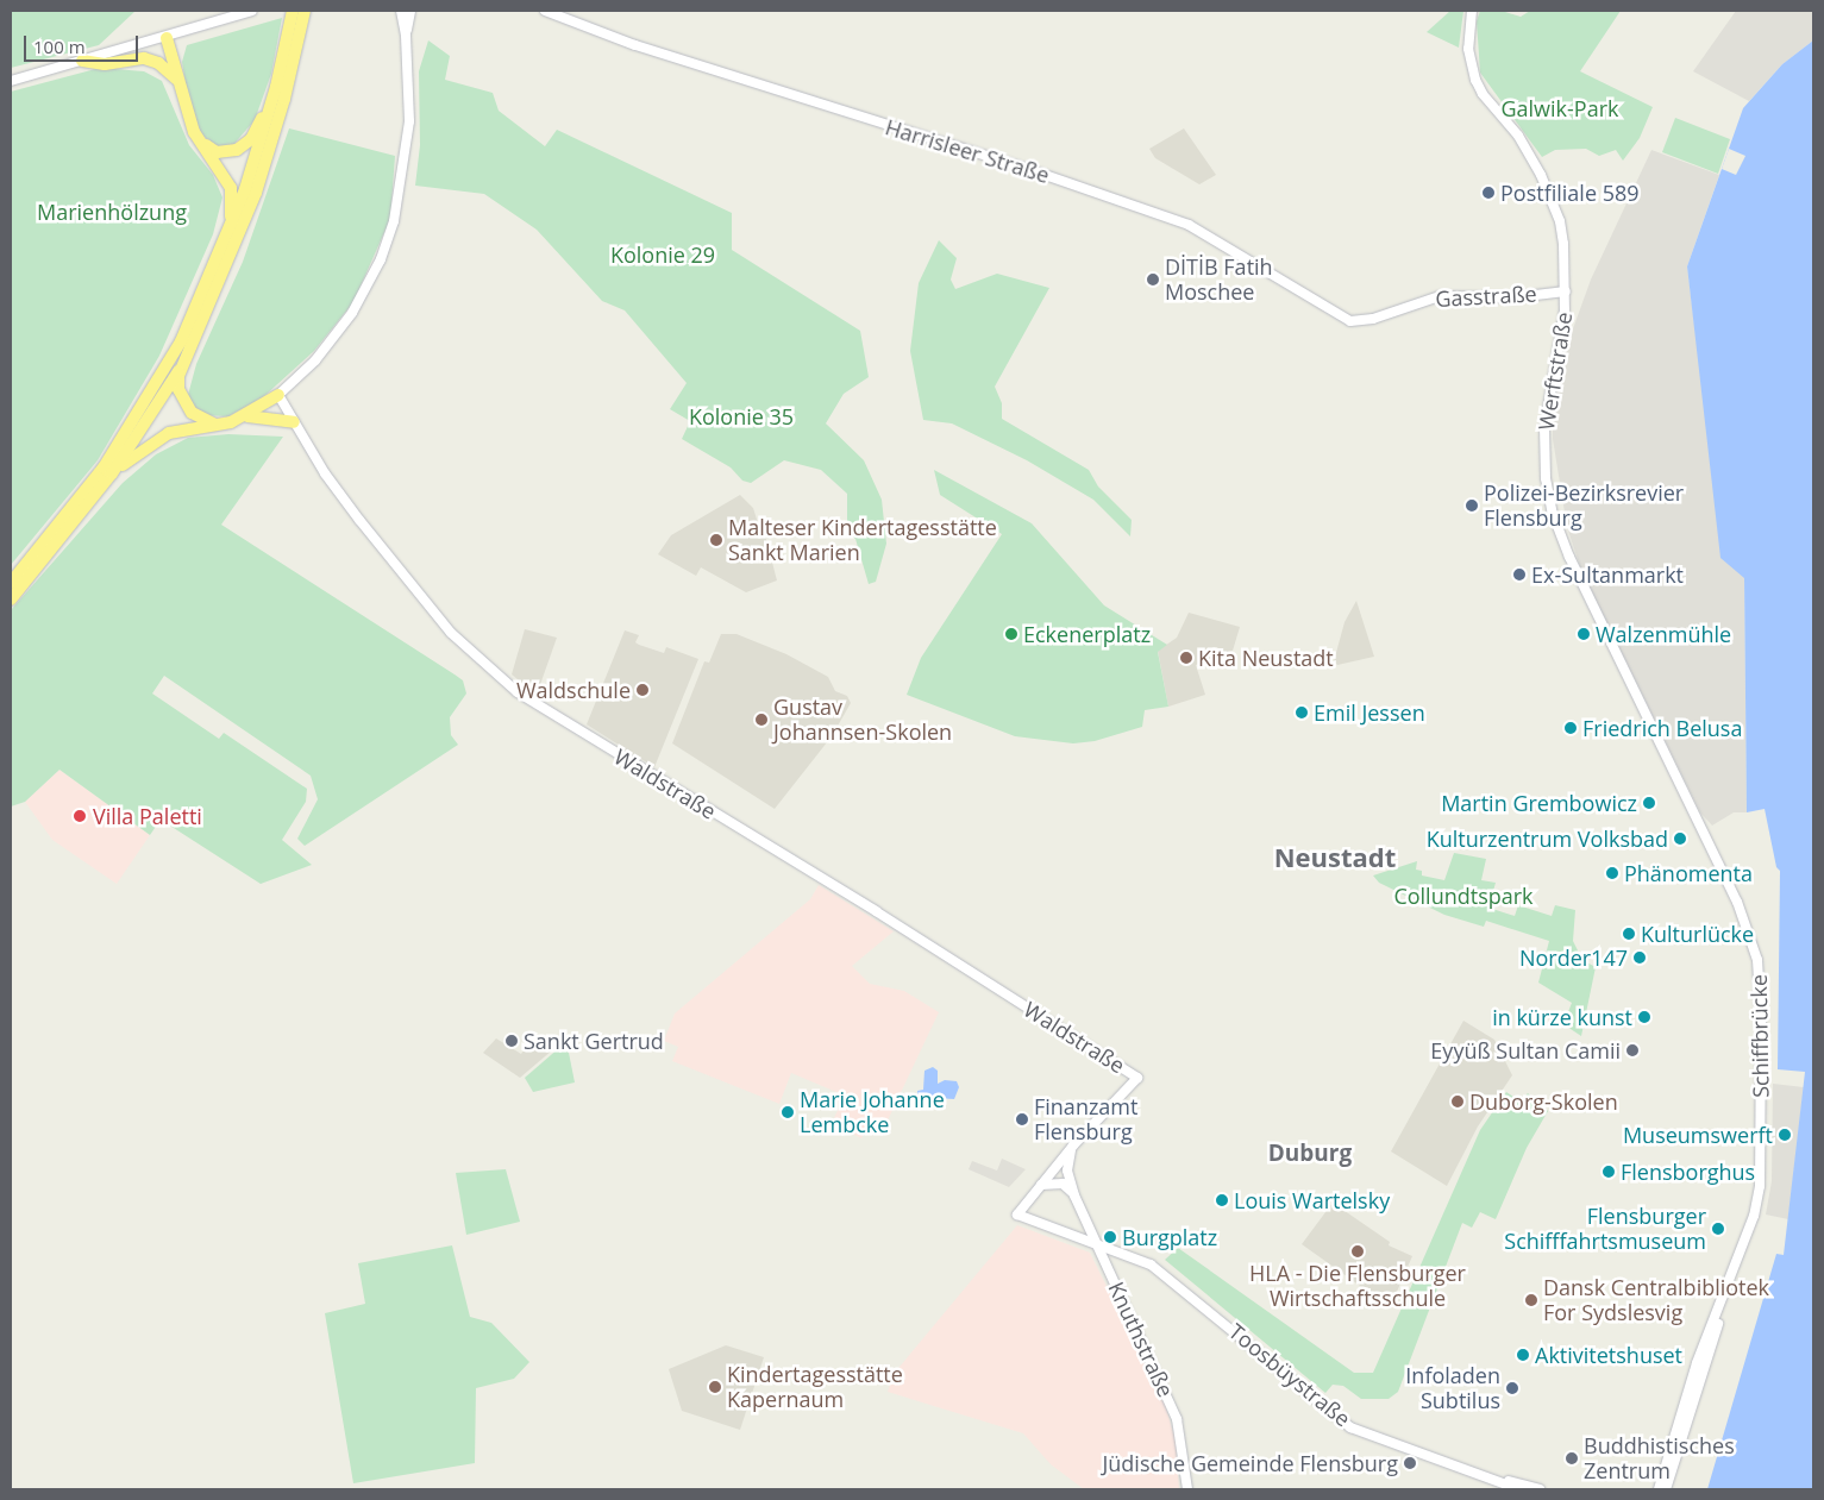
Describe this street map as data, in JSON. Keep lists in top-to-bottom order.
{
  "streets": {
    "main road": [
      "Harrisleer Straße",
      "Gasstraße",
      "Werftstraße",
      "Waldstraße",
      "Schiffbrücke",
      "Knuthstraße",
      "Toosbüystraße"
    ]
  },
  "crossings": [
    ["Harrisleer Straße", "Gasstraße"],
    ["Gasstraße", "Werftstraße"],
    ["Werftstraße", "Schiffbrücke"],
    ["Waldstraße", "Knuthstraße"],
    ["Knuthstraße", "Toosbüystraße"]
  ],
  "districts": ["Neustadt", "Duburg"],
  "parks": [
    "Galwik-Park",
    "Marienhölzung",
    "Kolonie 29",
    "Kolonie 35",
    "Collundtspark"
  ],
  "places": [
    "Postfiliale 589",
    "DİTİB Fatih Moschee",
    "Polizei-Bezirksrevier Flensburg",
    "Malteser Kindertagesstätte Sankt Marien",
    "Ex-Sultanmarkt",
    "Eckenerplatz",
    "Walzenmühle",
    "Kita Neustadt",
    "Waldschule",
    "Emil Jessen",
    "Gustav Johannsen-Skolen",
    "Friedrich Belusa",
    "Martin Grembowicz",
    "Villa Paletti",
    "Kulturzentrum Volksbad",
    "Phänomenta",
    "Kulturlücke",
    "Norder147",
    "in kürze kunst",
    "Sankt Gertrud",
    "Eyyüß Sultan Camii",
    "Duborg-Skolen",
    "Marie Johanne Lembcke",
    "Finanzamt Flensburg",
    "Museumswerft",
    "Flensborghus",
    "Louis Wartelsky",
    "Flensburger Schifffahrtsmuseum",
    "Burgplatz",
    "HLA - Die Flensburger Wirtschaftsschule",
    "Dansk Centralbibliotek For Sydslesvig",
    "Aktivitetshuset",
    "Kindertagesstätte Kapernaum",
    "Infoladen Subtilus",
    "Buddhistisches Zentrum",
    "Jüdische Gemeinde Flensburg"
  ],
  "scale_bar": "100 m"
}
